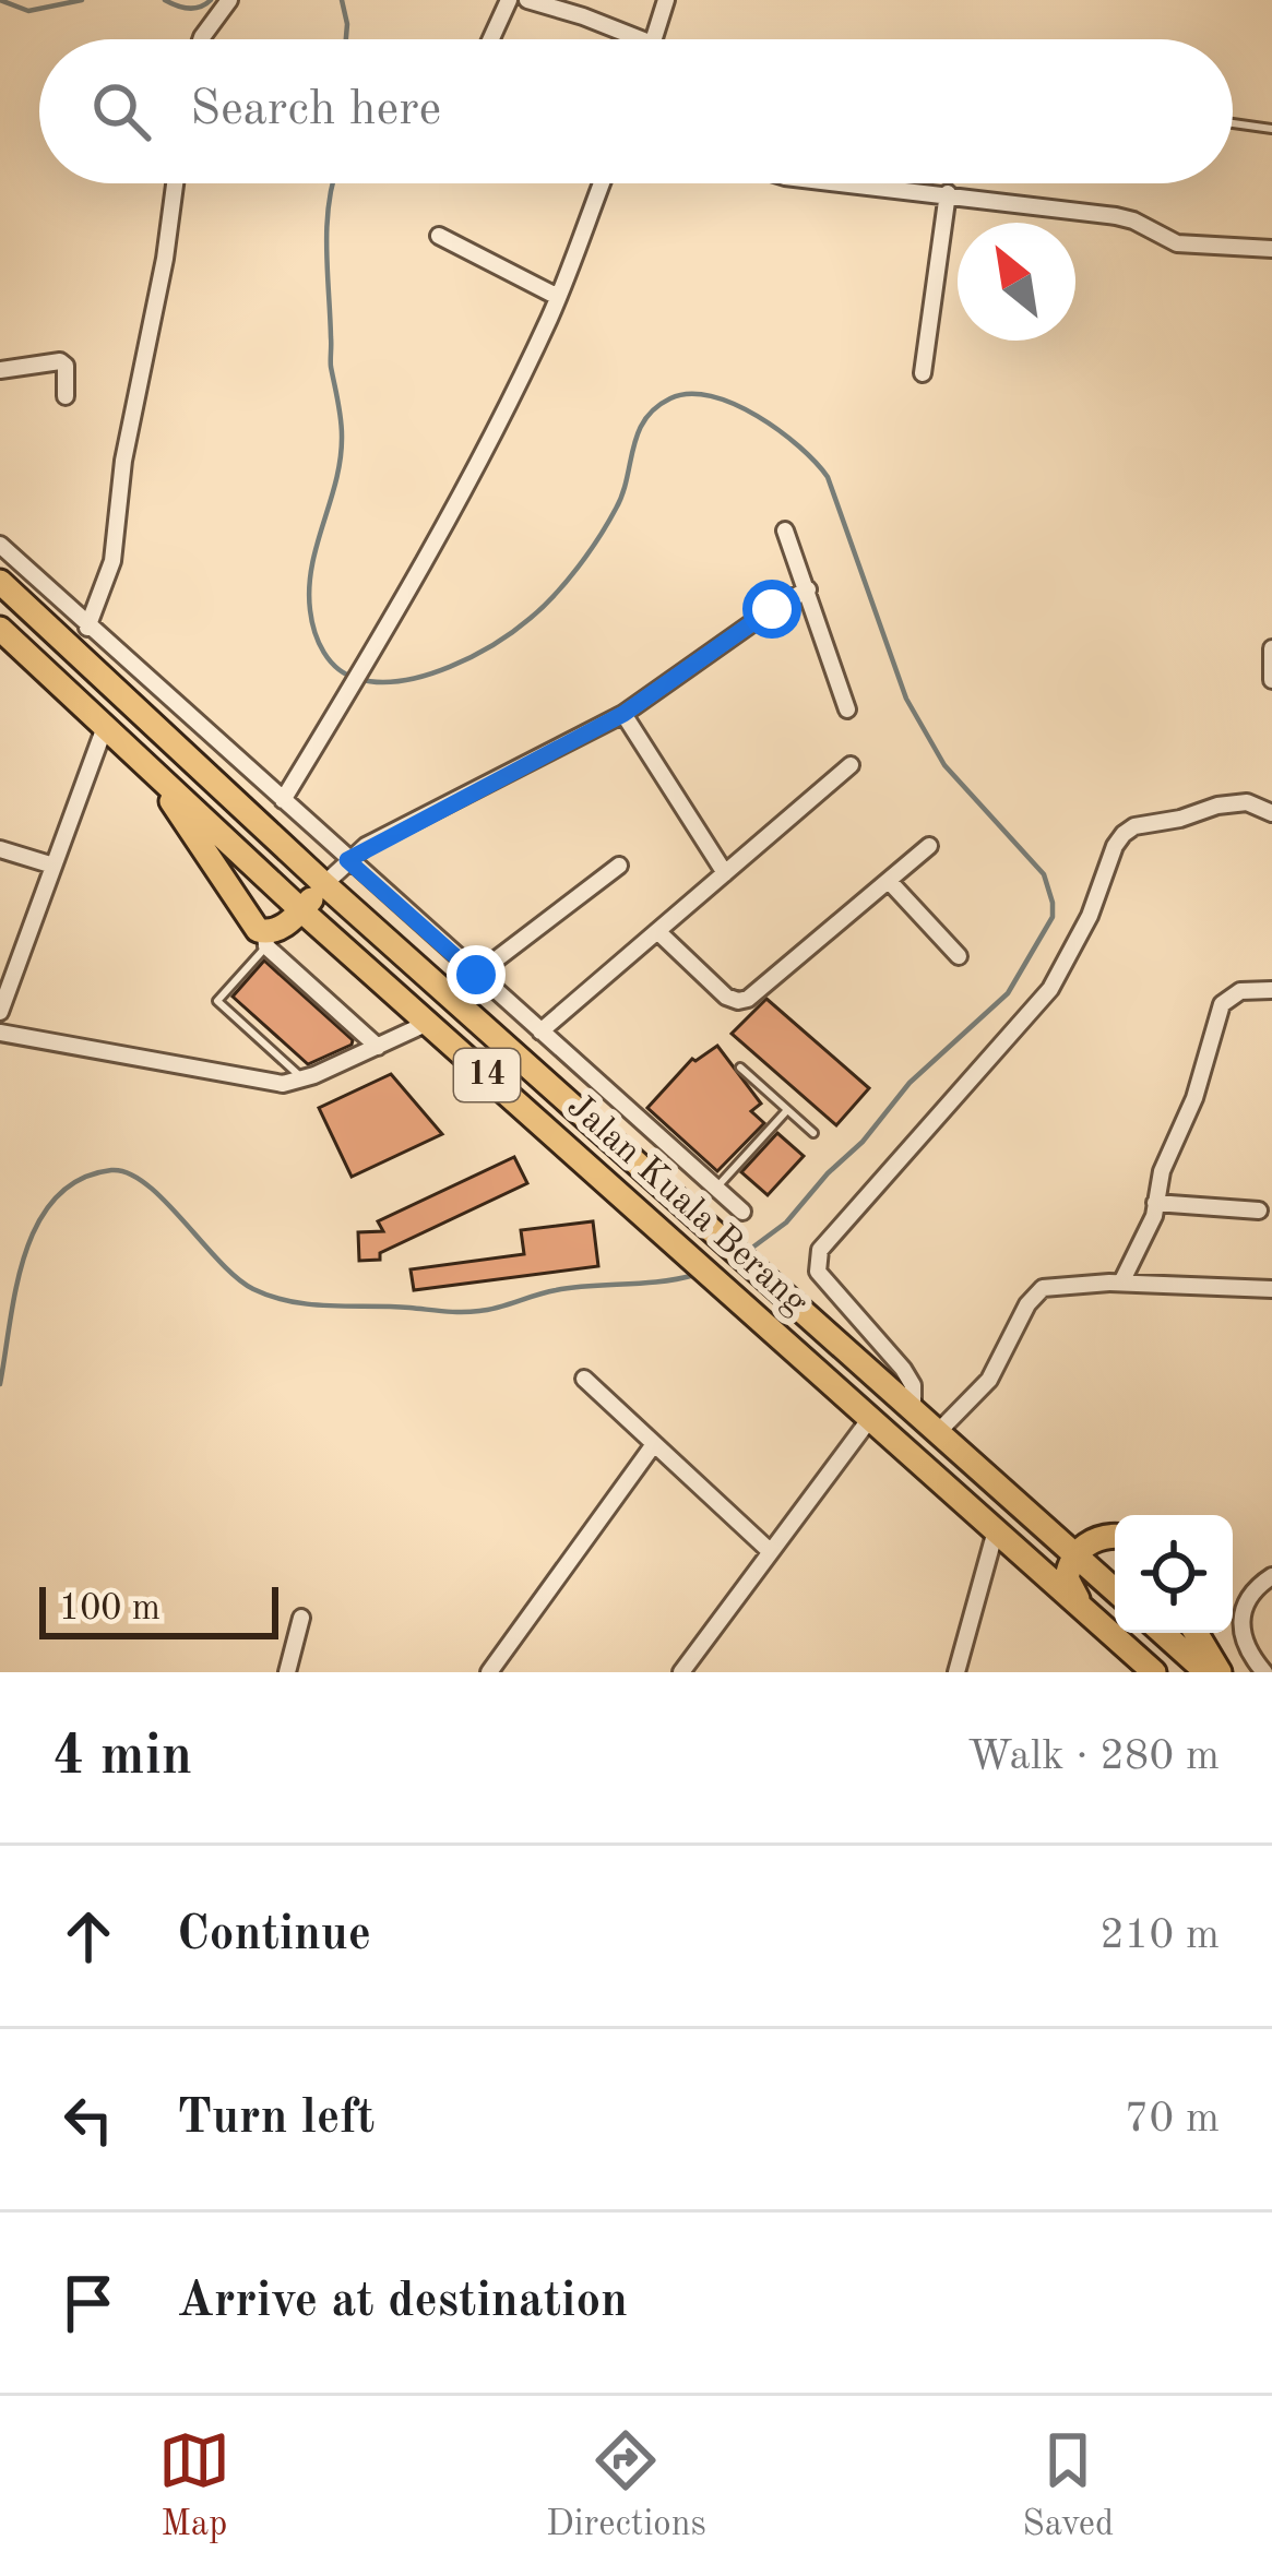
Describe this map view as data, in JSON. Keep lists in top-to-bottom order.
{
  "streets": {
    "highway": ["14", "Jalan Kuala Berang"]
  },
  "scale_bar": "100 m",
  "north": "top left",
  "page": {
    "search": "Search here",
    "scale": "100 m",
    "heading": ["4 min", "Walk · 280 m"],
    "list": [
      ["Continue", "210 m"],
      ["Turn left", "70 m"],
      "Arrive at destination"
    ],
    "nav": ["Map", "Directions", "Saved"]
  }
}
